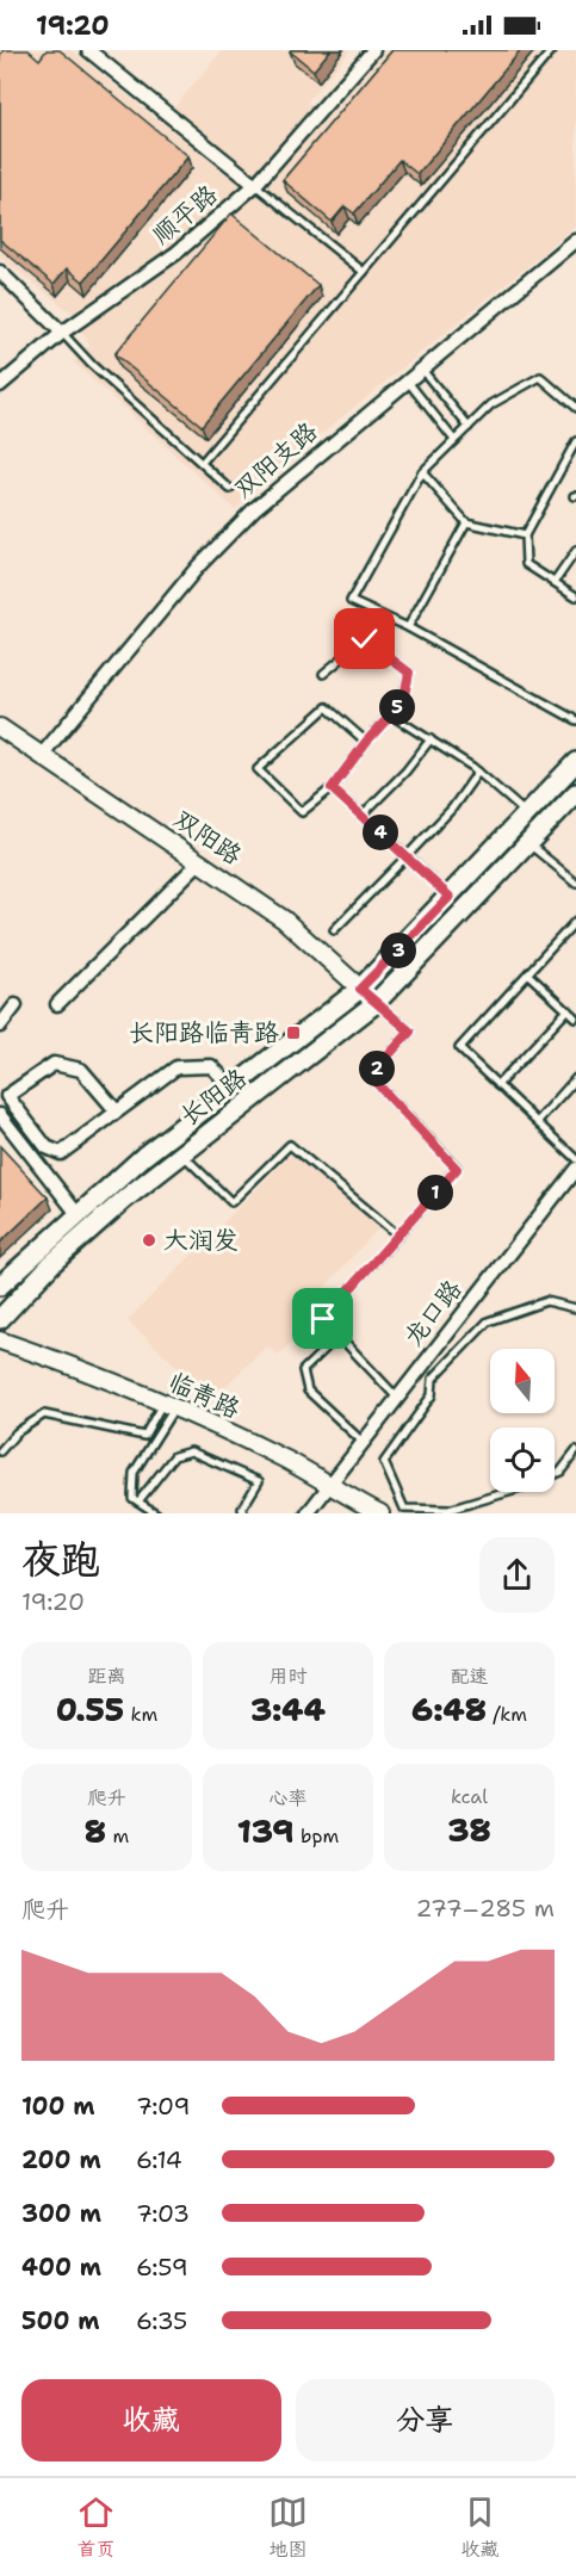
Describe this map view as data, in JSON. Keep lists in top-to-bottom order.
{
  "streets": {
    "main road": ["长阳路"],
    "street": [
      "顺平路",
      "双阳支路",
      "双阳路",
      "龙口路",
      "临青路"
    ]
  },
  "crossings": [
    ["双阳支路", "双阳路"],
    ["双阳路", "长阳路"],
    ["龙口路", "临青路"]
  ],
  "places": {
    "transit": ["长阳路临青路"],
    "other": ["大润发"]
  },
  "north": "top",
  "page": {
    "status": "19:20",
    "pins": [
      "5",
      "4",
      "3",
      "2",
      "1"
    ],
    "heading": ["夜跑", "19:20"],
    "stats": [
      ["距离", "0.55 km"],
      ["用时", "3:44"],
      ["配速", "6:48 /km"],
      ["爬升", "8 m"],
      ["心率", "139 bpm"],
      ["kcal", "38"]
    ],
    "chart": ["爬升", "277–285 m"],
    "list": [
      {
        "name": "100 m",
        "note": "7:09"
      },
      {
        "name": "200 m",
        "note": "6:14"
      },
      {
        "name": "300 m",
        "note": "7:03"
      },
      {
        "name": "400 m",
        "note": "6:59"
      },
      {
        "name": "500 m",
        "note": "6:35"
      }
    ],
    "buttons": ["收藏", "分享"],
    "tabs": ["首页", "地图", "收藏"]
  }
}
